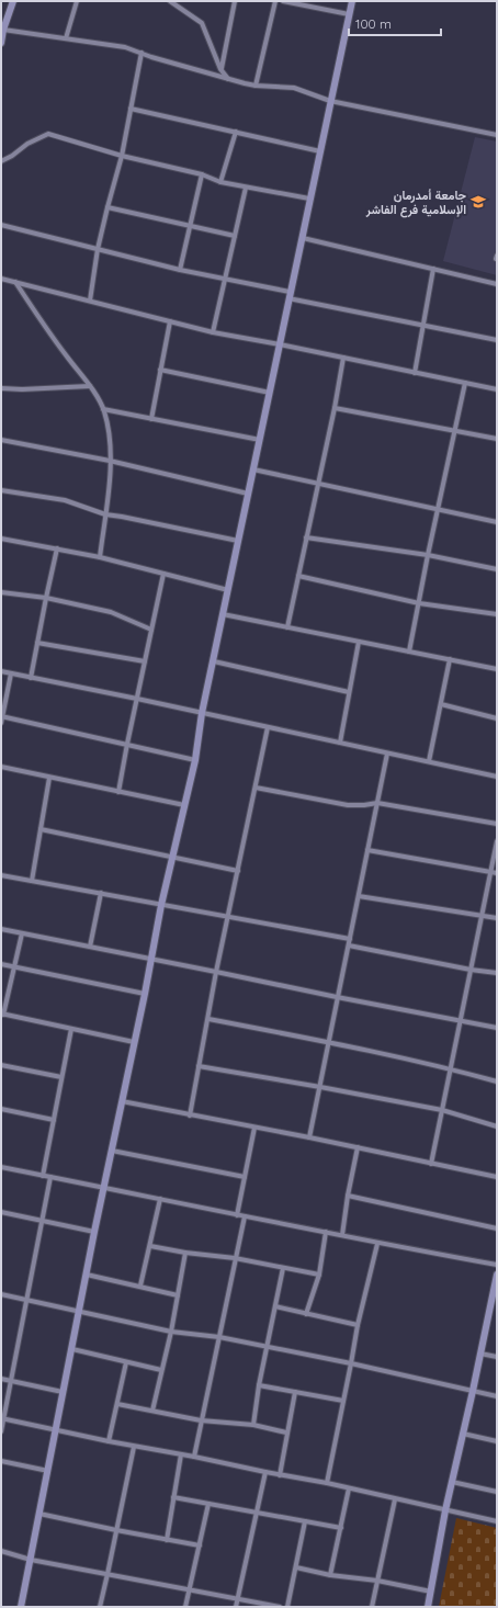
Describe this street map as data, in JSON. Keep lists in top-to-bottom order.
{
  "places": {
    "school or university": ["جامعة أمدرمان الإسلامية فرع الفاشر"]
  },
  "scale_bar": "100 m"
}
